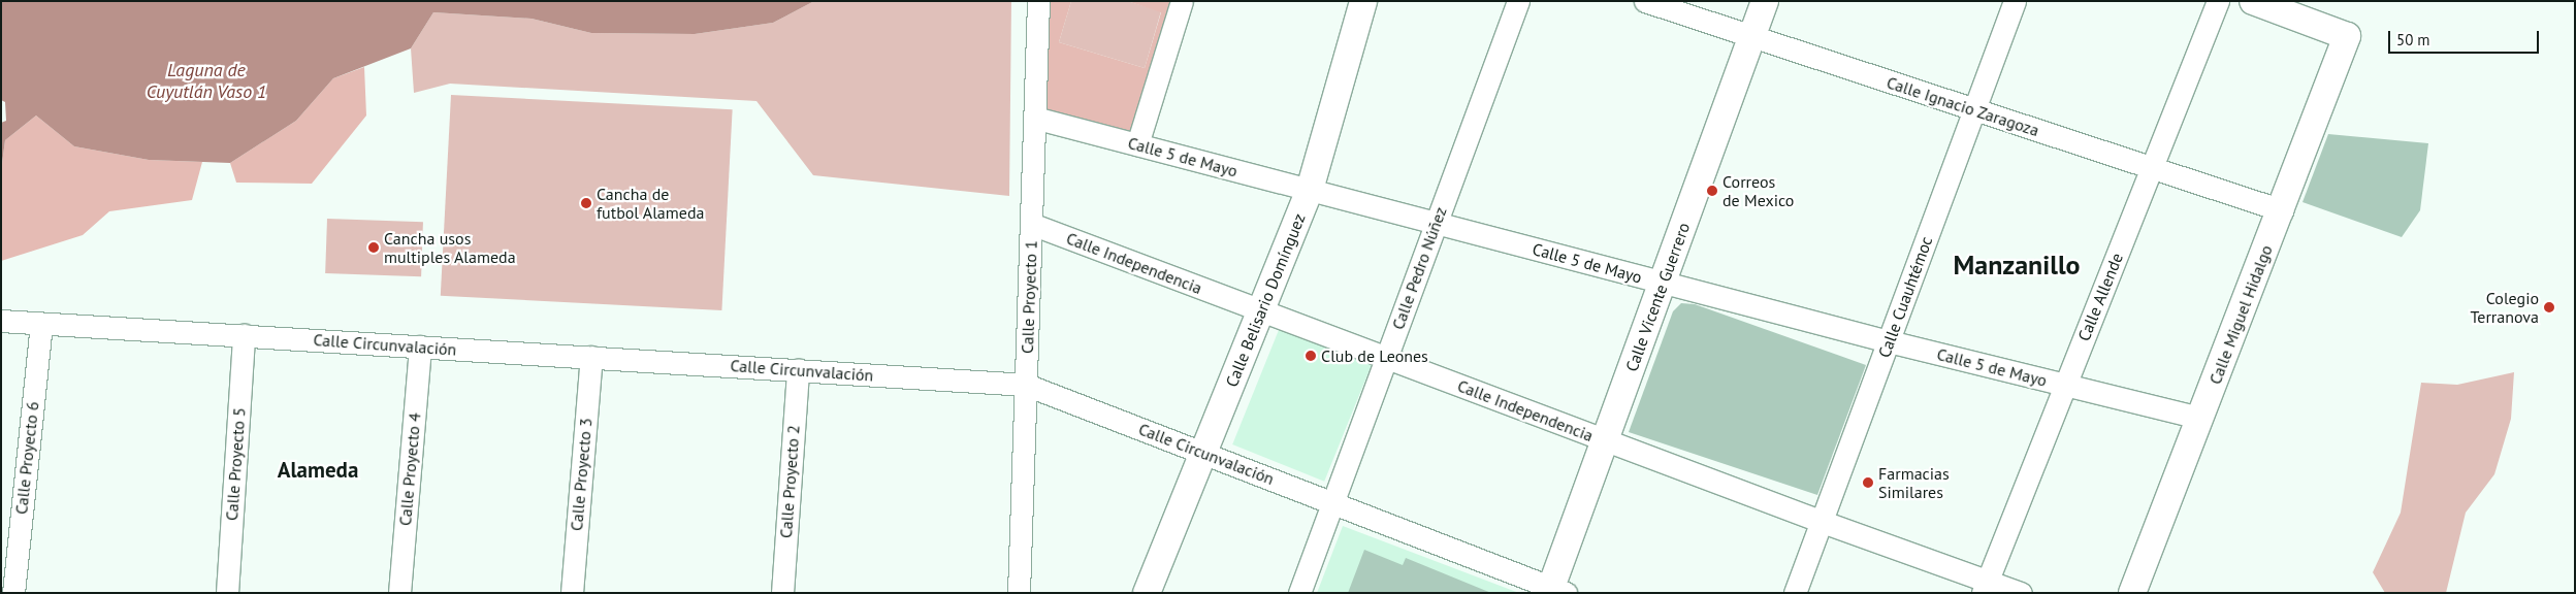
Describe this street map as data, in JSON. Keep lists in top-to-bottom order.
{
  "streets": {
    "street": [
      "Calle Ignacio Zaragoza",
      "Calle 5 de Mayo",
      "Calle Independencia",
      "Calle Pedro Núñez",
      "Calle Proyecto 1",
      "Calle Vicente Guerrero",
      "Calle Cuauhtémoc",
      "Calle Allende",
      "Calle Belisario Domínguez",
      "Calle Miguel Hidalgo",
      "Calle Circunvalación",
      "Calle Proyecto 6",
      "Calle Proyecto 5",
      "Calle Proyecto 4",
      "Calle Proyecto 3",
      "Calle Proyecto 2"
    ]
  },
  "crossings": [
    ["Calle Ignacio Zaragoza", "Calle Vicente Guerrero"],
    ["Calle Ignacio Zaragoza", "Calle Cuauhtémoc"],
    ["Calle Ignacio Zaragoza", "Calle Allende"],
    ["Calle Ignacio Zaragoza", "Calle Miguel Hidalgo"],
    ["Calle 5 de Mayo", "Calle Pedro Núñez"],
    ["Calle 5 de Mayo", "Calle Proyecto 1"],
    ["Calle 5 de Mayo", "Calle Vicente Guerrero"],
    ["Calle 5 de Mayo", "Calle Cuauhtémoc"],
    ["Calle 5 de Mayo", "Calle Allende"],
    ["Calle 5 de Mayo", "Calle Belisario Domínguez"],
    ["Calle 5 de Mayo", "Calle Miguel Hidalgo"],
    ["Calle Independencia", "Calle Pedro Núñez"],
    ["Calle Independencia", "Calle Proyecto 1"],
    ["Calle Independencia", "Calle Vicente Guerrero"],
    ["Calle Independencia", "Calle Cuauhtémoc"],
    ["Calle Independencia", "Calle Allende"],
    ["Calle Independencia", "Calle Belisario Domínguez"],
    ["Calle Pedro Núñez", "Calle Circunvalación"],
    ["Calle Proyecto 1", "Calle Circunvalación"],
    ["Calle Vicente Guerrero", "Calle Circunvalación"],
    ["Calle Belisario Domínguez", "Calle Circunvalación"],
    ["Calle Circunvalación", "Calle Proyecto 6"],
    ["Calle Circunvalación", "Calle Proyecto 5"],
    ["Calle Circunvalación", "Calle Proyecto 4"],
    ["Calle Circunvalación", "Calle Proyecto 3"],
    ["Calle Circunvalación", "Calle Proyecto 2"]
  ],
  "districts": ["Manzanillo", "Alameda"],
  "water": ["Laguna de Cuyutlán Vaso 1"],
  "places": [
    "Correos de Mexico",
    "Cancha de futbol Alameda",
    "Cancha usos multiples Alameda",
    "Colegio Terranova",
    "Club de Leones",
    "Farmacias Similares"
  ],
  "scale_bar": "50 m"
}
